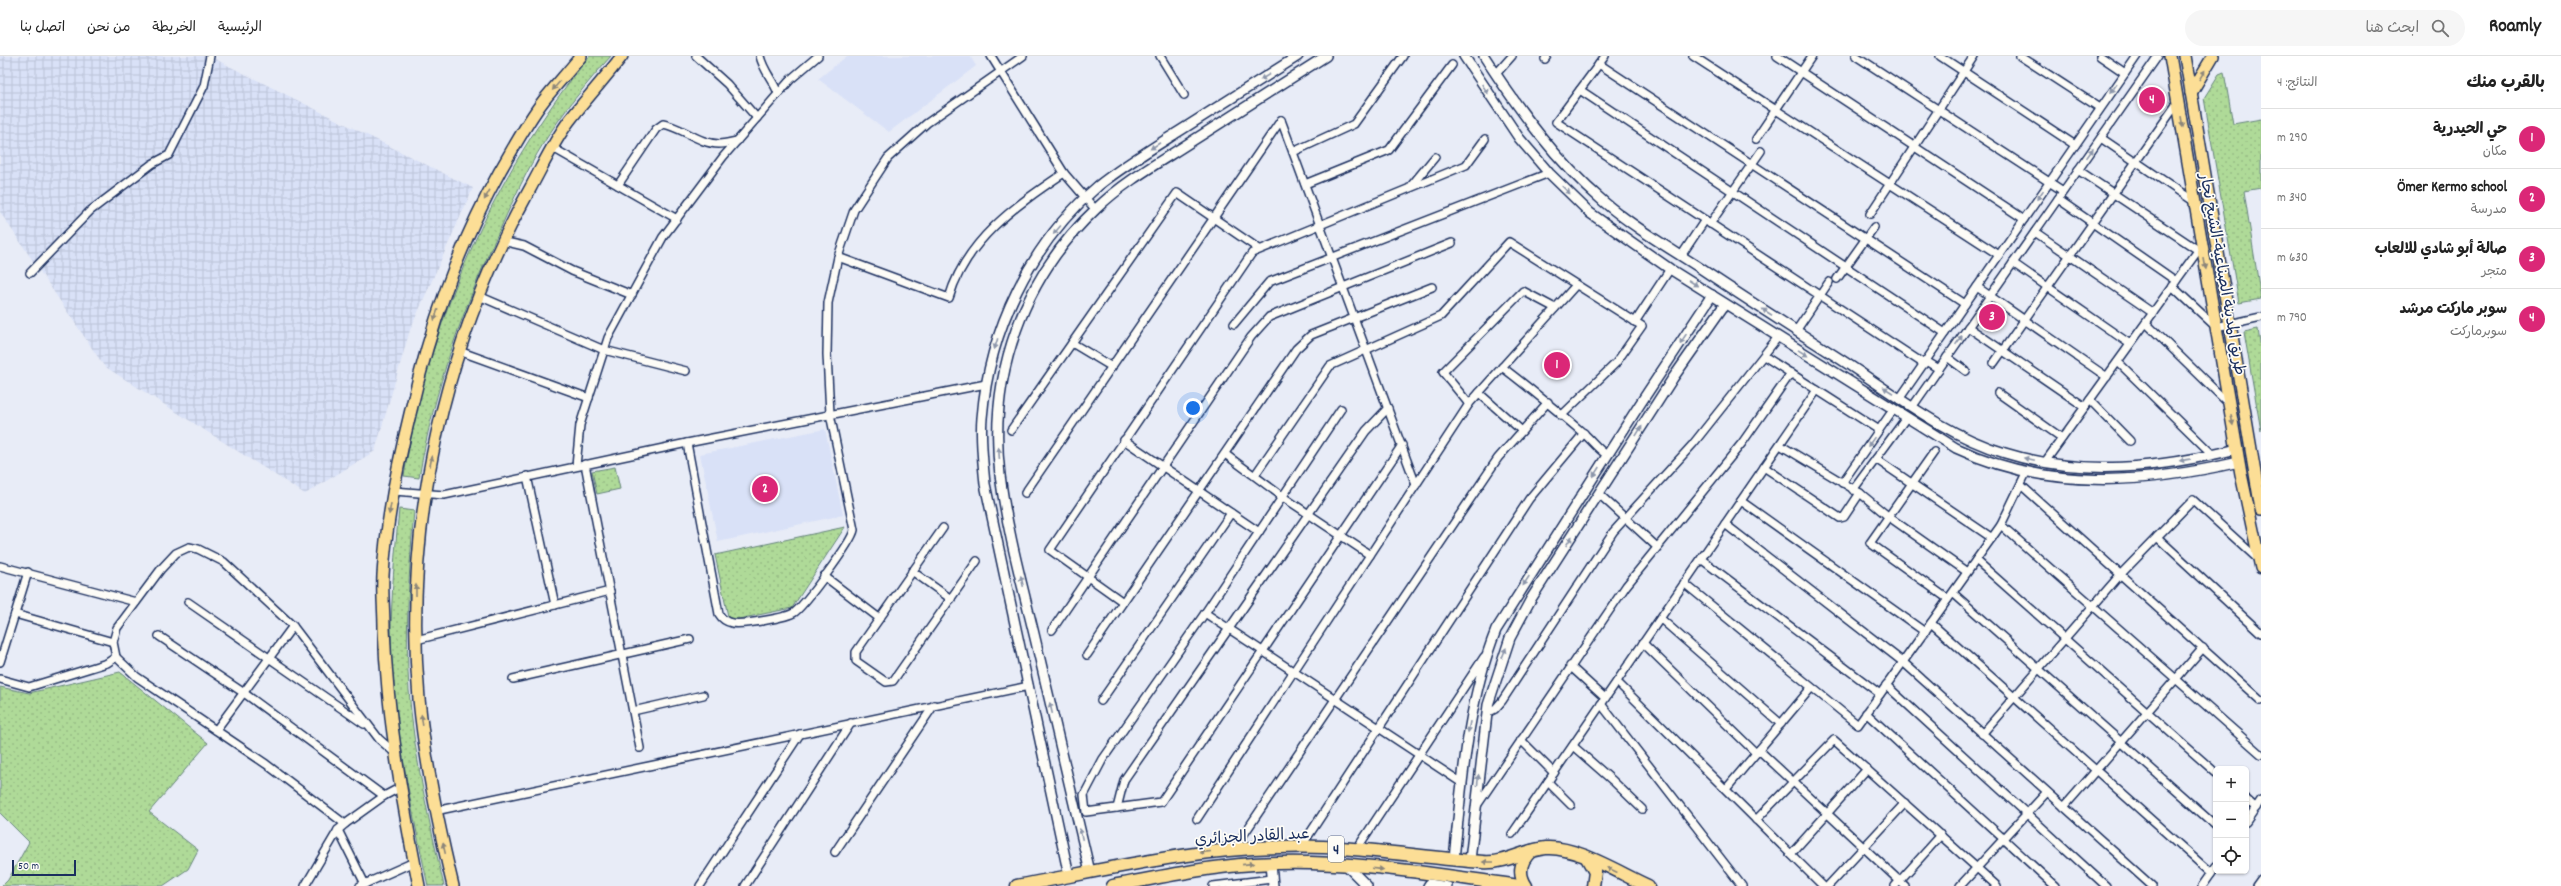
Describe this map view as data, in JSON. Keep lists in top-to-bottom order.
{
  "streets": {
    "highway": ["عبد القادر الجزائري", "4"],
    "main road": ["طريق المدينة الصناعية-الشيخ نجار"]
  },
  "scale_bar": "50 m",
  "page": {
    "header": "Roamly",
    "search": "ابحث هنا",
    "nav": [
      "الرئيسية",
      "الخريطة",
      "من نحن",
      "اتصل بنا"
    ],
    "heading": ["بالقرب منك", "النتائج: 4"],
    "pins": [
      "4",
      "3",
      "1",
      "2"
    ],
    "list": [
      {
        "mark": "1",
        "name": "حي الحيدرية",
        "note": "مكان",
        "value": "290 m"
      },
      {
        "mark": "2",
        "name": "Ömer Kermo school",
        "note": "مدرسة",
        "value": "340 m"
      },
      {
        "mark": "3",
        "name": "صالة أبو شادي للالعاب",
        "note": "متجر",
        "value": "630 m"
      },
      {
        "mark": "4",
        "name": "سوبر ماركت مرشد",
        "note": "سوبرماركت",
        "value": "790 m"
      }
    ],
    "map_buttons": ["+", "−"],
    "scale": "50 m"
  }
}
